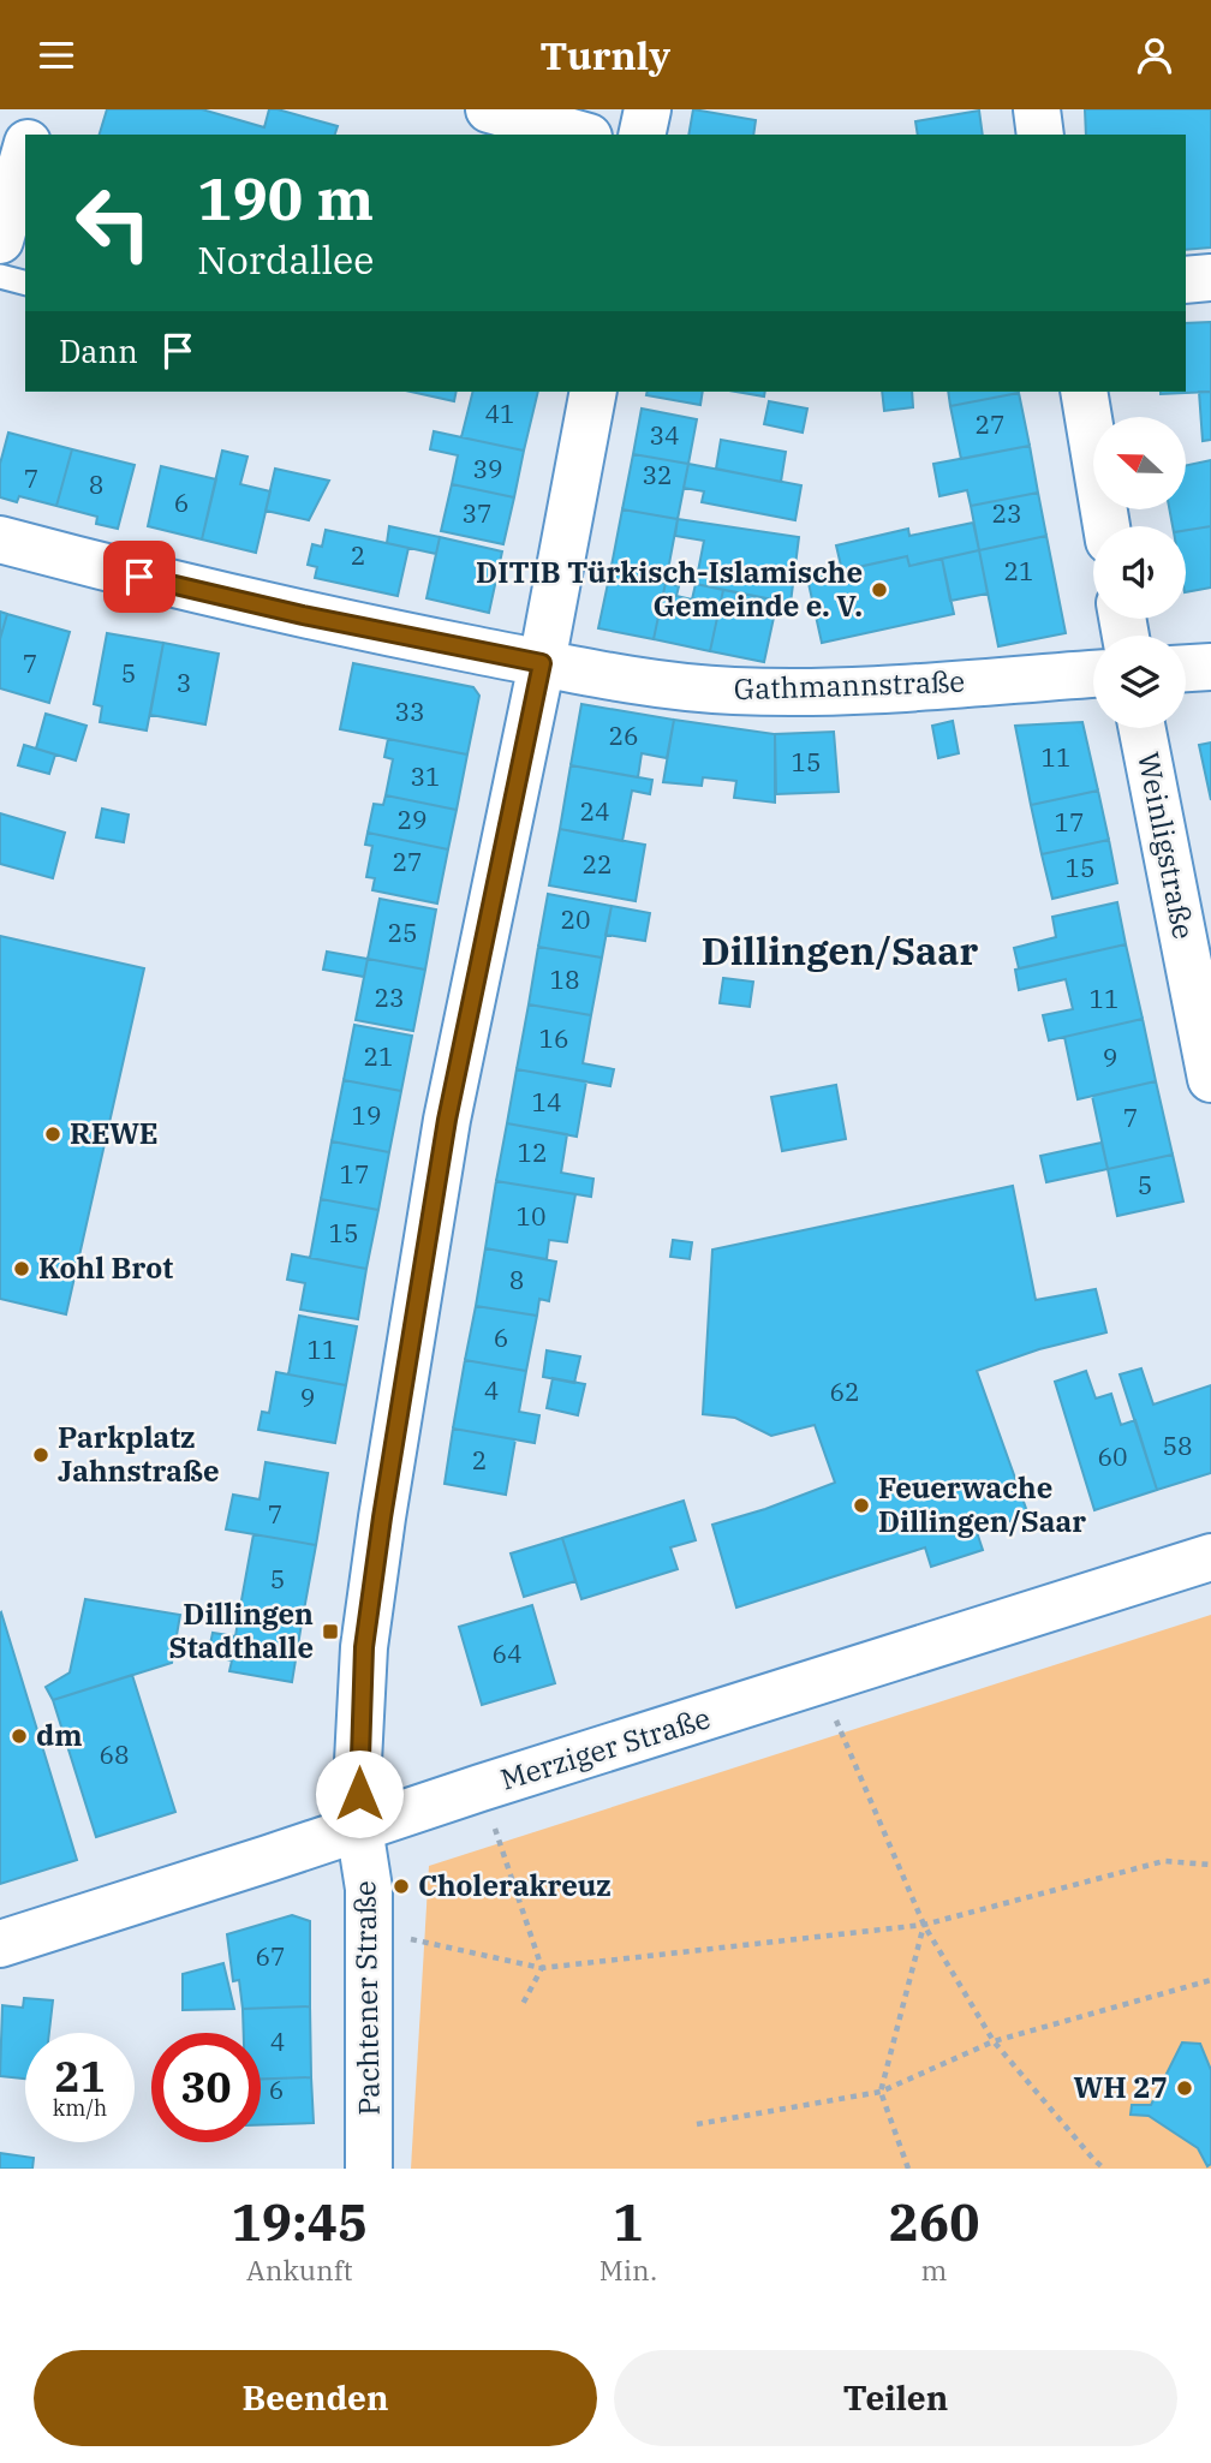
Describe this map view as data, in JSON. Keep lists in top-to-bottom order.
{
  "streets": {
    "street": [
      "Gathmannstraße",
      "Weinligstraße",
      "Merziger Straße",
      "Pachtener Straße"
    ]
  },
  "crossings": [
    ["Gathmannstraße", "Pachtener Straße"],
    ["Merziger Straße", "Pachtener Straße"]
  ],
  "districts": ["Dillingen/Saar"],
  "places": {
    "other": [
      "DITIB Türkisch-Islamische Gemeinde e. V.",
      "REWE",
      "Kohl Brot",
      "Parkplatz Jahnstraße",
      "Feuerwache Dillingen/Saar",
      "dm",
      "Cholerakreuz",
      "WH 27"
    ],
    "transit": ["Dillingen Stadthalle"]
  },
  "house_numbers": [
    "41",
    "27",
    "34",
    "39",
    "32",
    "7",
    "8",
    "6",
    "37",
    "23",
    "2",
    "21",
    "7",
    "5",
    "3",
    "33",
    "26",
    "11",
    "15",
    "31",
    "24",
    "29",
    "17",
    "27",
    "22",
    "15",
    "20",
    "25",
    "18",
    "23",
    "11",
    "16",
    "21",
    "9",
    "14",
    "19",
    "7",
    "12",
    "17",
    "5",
    "10",
    "15",
    "8",
    "6",
    "11",
    "4",
    "62",
    "9",
    "58",
    "60",
    "2",
    "7",
    "5",
    "64",
    "68",
    "67",
    "4",
    "6"
  ],
  "north": "left",
  "page": {
    "header": "Turnly",
    "turn": ["190 m", "Nordallee"],
    "then": "Dann",
    "speed": "21 km/h",
    "limit": "30",
    "eta": [
      "19:45",
      "Ankunft",
      "1",
      "Min.",
      "260",
      "m"
    ],
    "buttons": ["Beenden", "Teilen"]
  }
}
